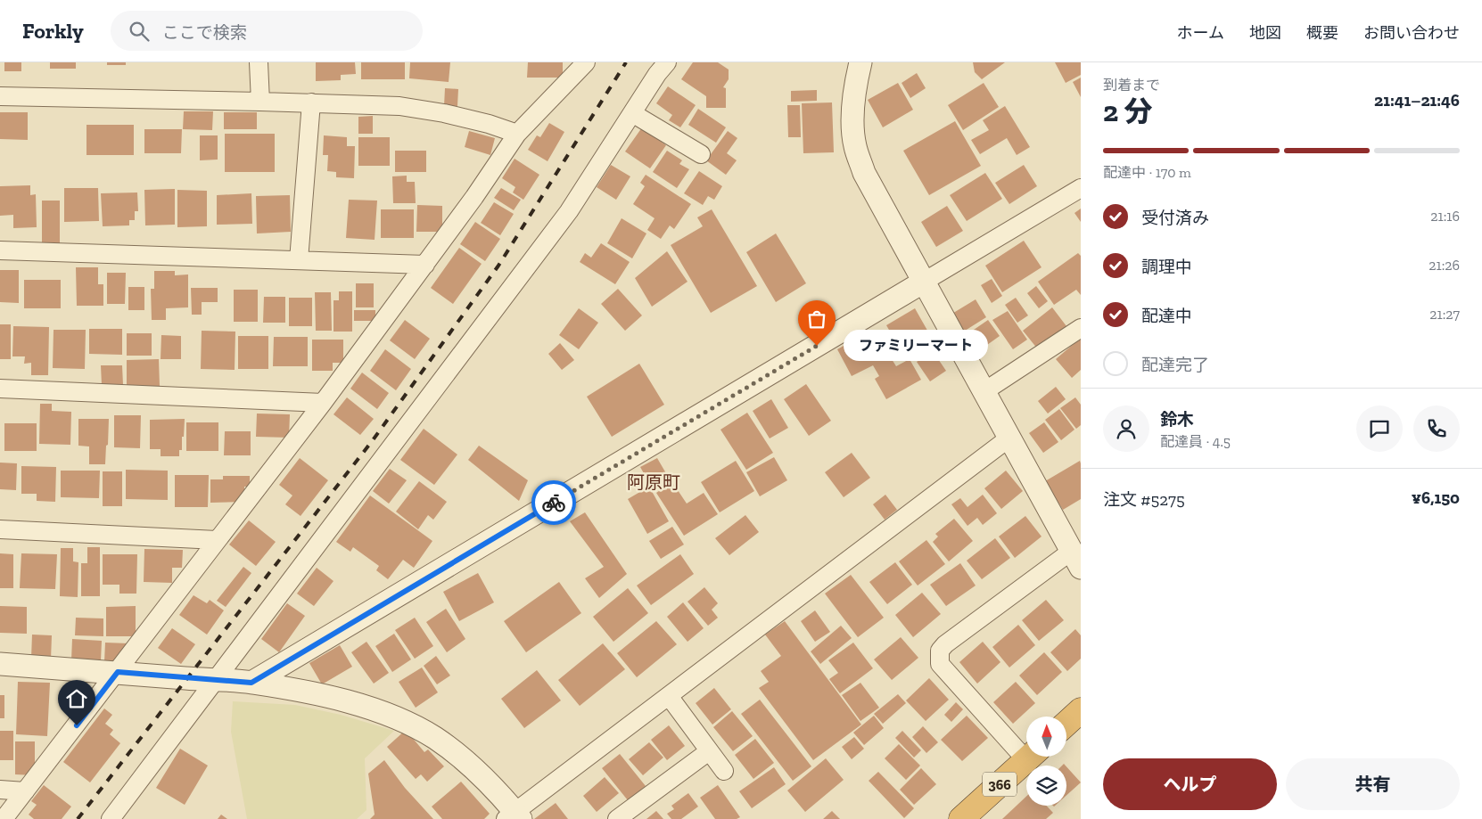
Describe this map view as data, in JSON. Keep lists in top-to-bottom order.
{
  "streets": {
    "highway": ["366"]
  },
  "districts": ["阿原町"],
  "places": ["ファミリーマート"],
  "north": "top",
  "page": {
    "header": "Forkly",
    "search": "ここで検索",
    "nav": [
      "ホーム",
      "地図",
      "概要",
      "お問い合わせ"
    ],
    "heading": ["2 分", "到着まで", "21:41–21:46"],
    "panel": [
      "鈴木",
      "配達員 · 4.5",
      "注文 #5275",
      "¥6,150"
    ],
    "bar": "配達中 · 170 m",
    "list": [
      ["受付済み", "21:16"],
      ["調理中", "21:26"],
      ["配達中", "21:27"],
      "配達完了"
    ],
    "bubble": "ファミリーマート",
    "buttons": ["ヘルプ", "共有"]
  }
}
